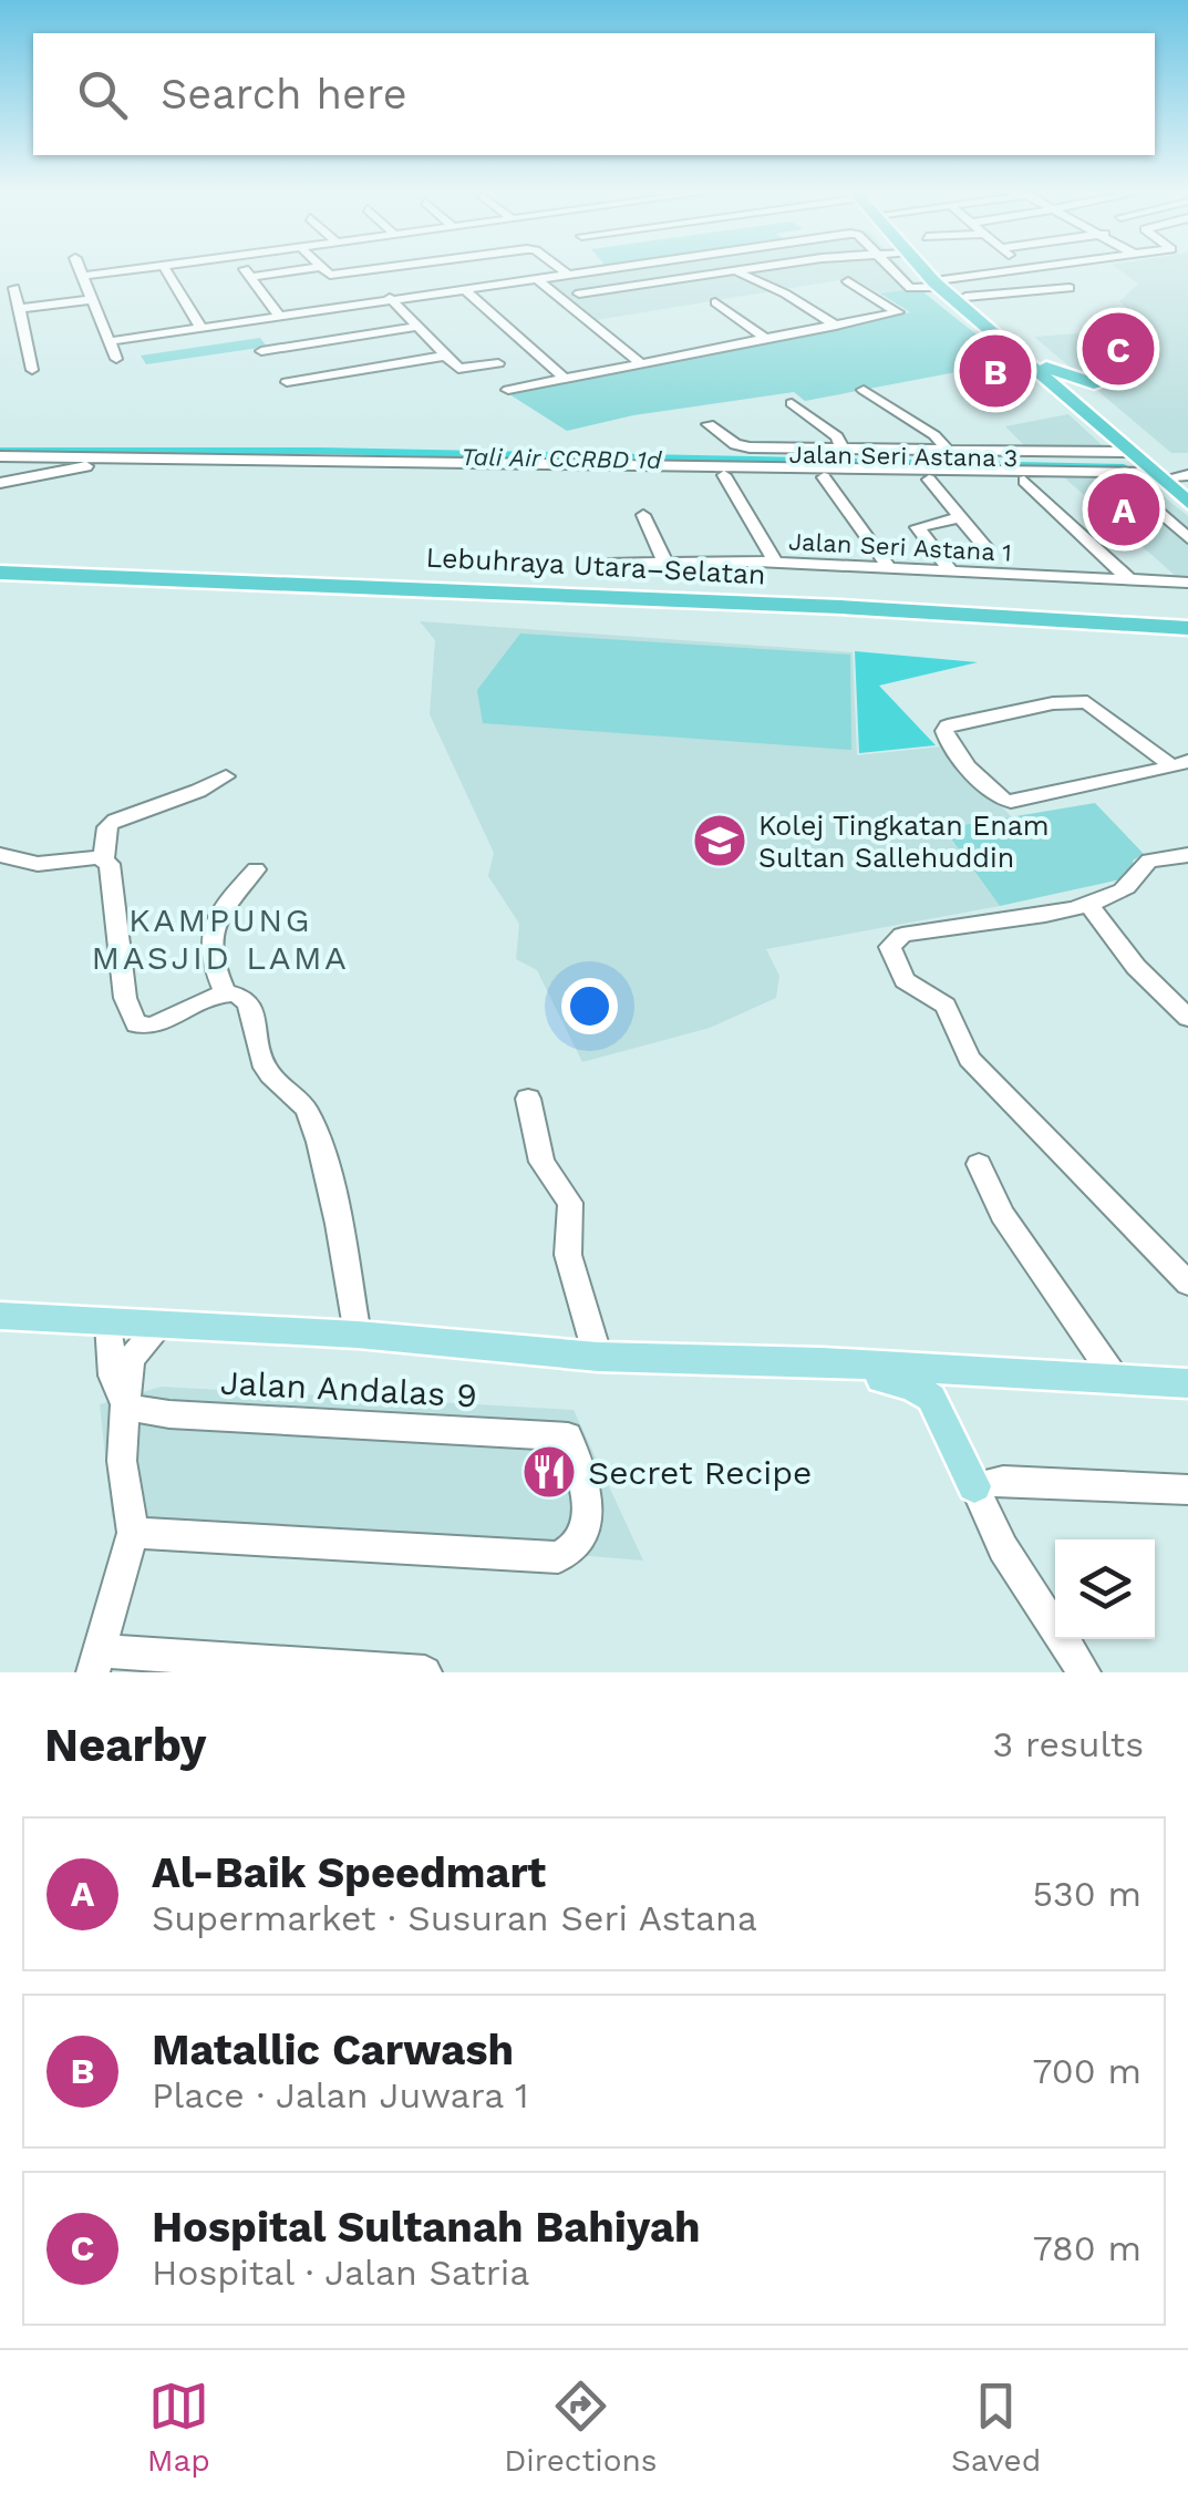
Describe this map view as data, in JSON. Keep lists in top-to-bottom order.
{
  "streets": {
    "highway": ["Lebuhraya Utara–Selatan"],
    "street": ["Jalan Seri Astana 3", "Jalan Seri Astana 1", "Jalan Andalas 9"]
  },
  "districts": ["KAMPUNG MASJID LAMA"],
  "water": ["Tali Air CCRBD 1d"],
  "places": {
    "school or university": ["Kolej Tingkatan Enam Sultan Sallehuddin"],
    "restaurant": ["Secret Recipe"]
  },
  "page": {
    "search": "Search here",
    "pins": ["C", "B", "A"],
    "heading": ["Nearby", "3 results"],
    "list": [
      {
        "mark": "A",
        "name": "Al-Baik Speedmart",
        "note": "Supermarket · Susuran Seri Astana",
        "value": "530 m"
      },
      {
        "mark": "B",
        "name": "Matallic Carwash",
        "note": "Place · Jalan Juwara 1",
        "value": "700 m"
      },
      {
        "mark": "C",
        "name": "Hospital Sultanah Bahiyah",
        "note": "Hospital · Jalan Satria",
        "value": "780 m"
      }
    ],
    "nav": ["Map", "Directions", "Saved"]
  }
}
